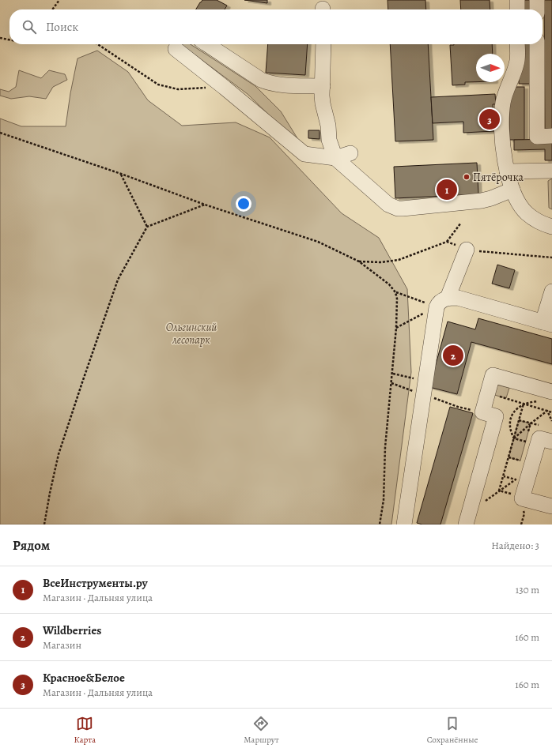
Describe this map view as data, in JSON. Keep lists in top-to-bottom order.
{
  "parks": ["Ольгинский лесопарк"],
  "places": ["Пятёрочка"],
  "north": "right",
  "page": {
    "search": "Поиск",
    "pins": ["3", "1", "2"],
    "heading": ["Рядом", "Найдено: 3"],
    "list": [
      {
        "mark": "1",
        "name": "ВсеИнструменты.ру",
        "note": "Магазин · Дальняя улица",
        "value": "130 m"
      },
      {
        "mark": "2",
        "name": "Wildberries",
        "note": "Магазин",
        "value": "160 m"
      },
      {
        "mark": "3",
        "name": "Красное&Белое",
        "note": "Магазин · Дальняя улица",
        "value": "160 m"
      }
    ],
    "nav": ["Карта", "Маршрут", "Сохранённые"]
  }
}
